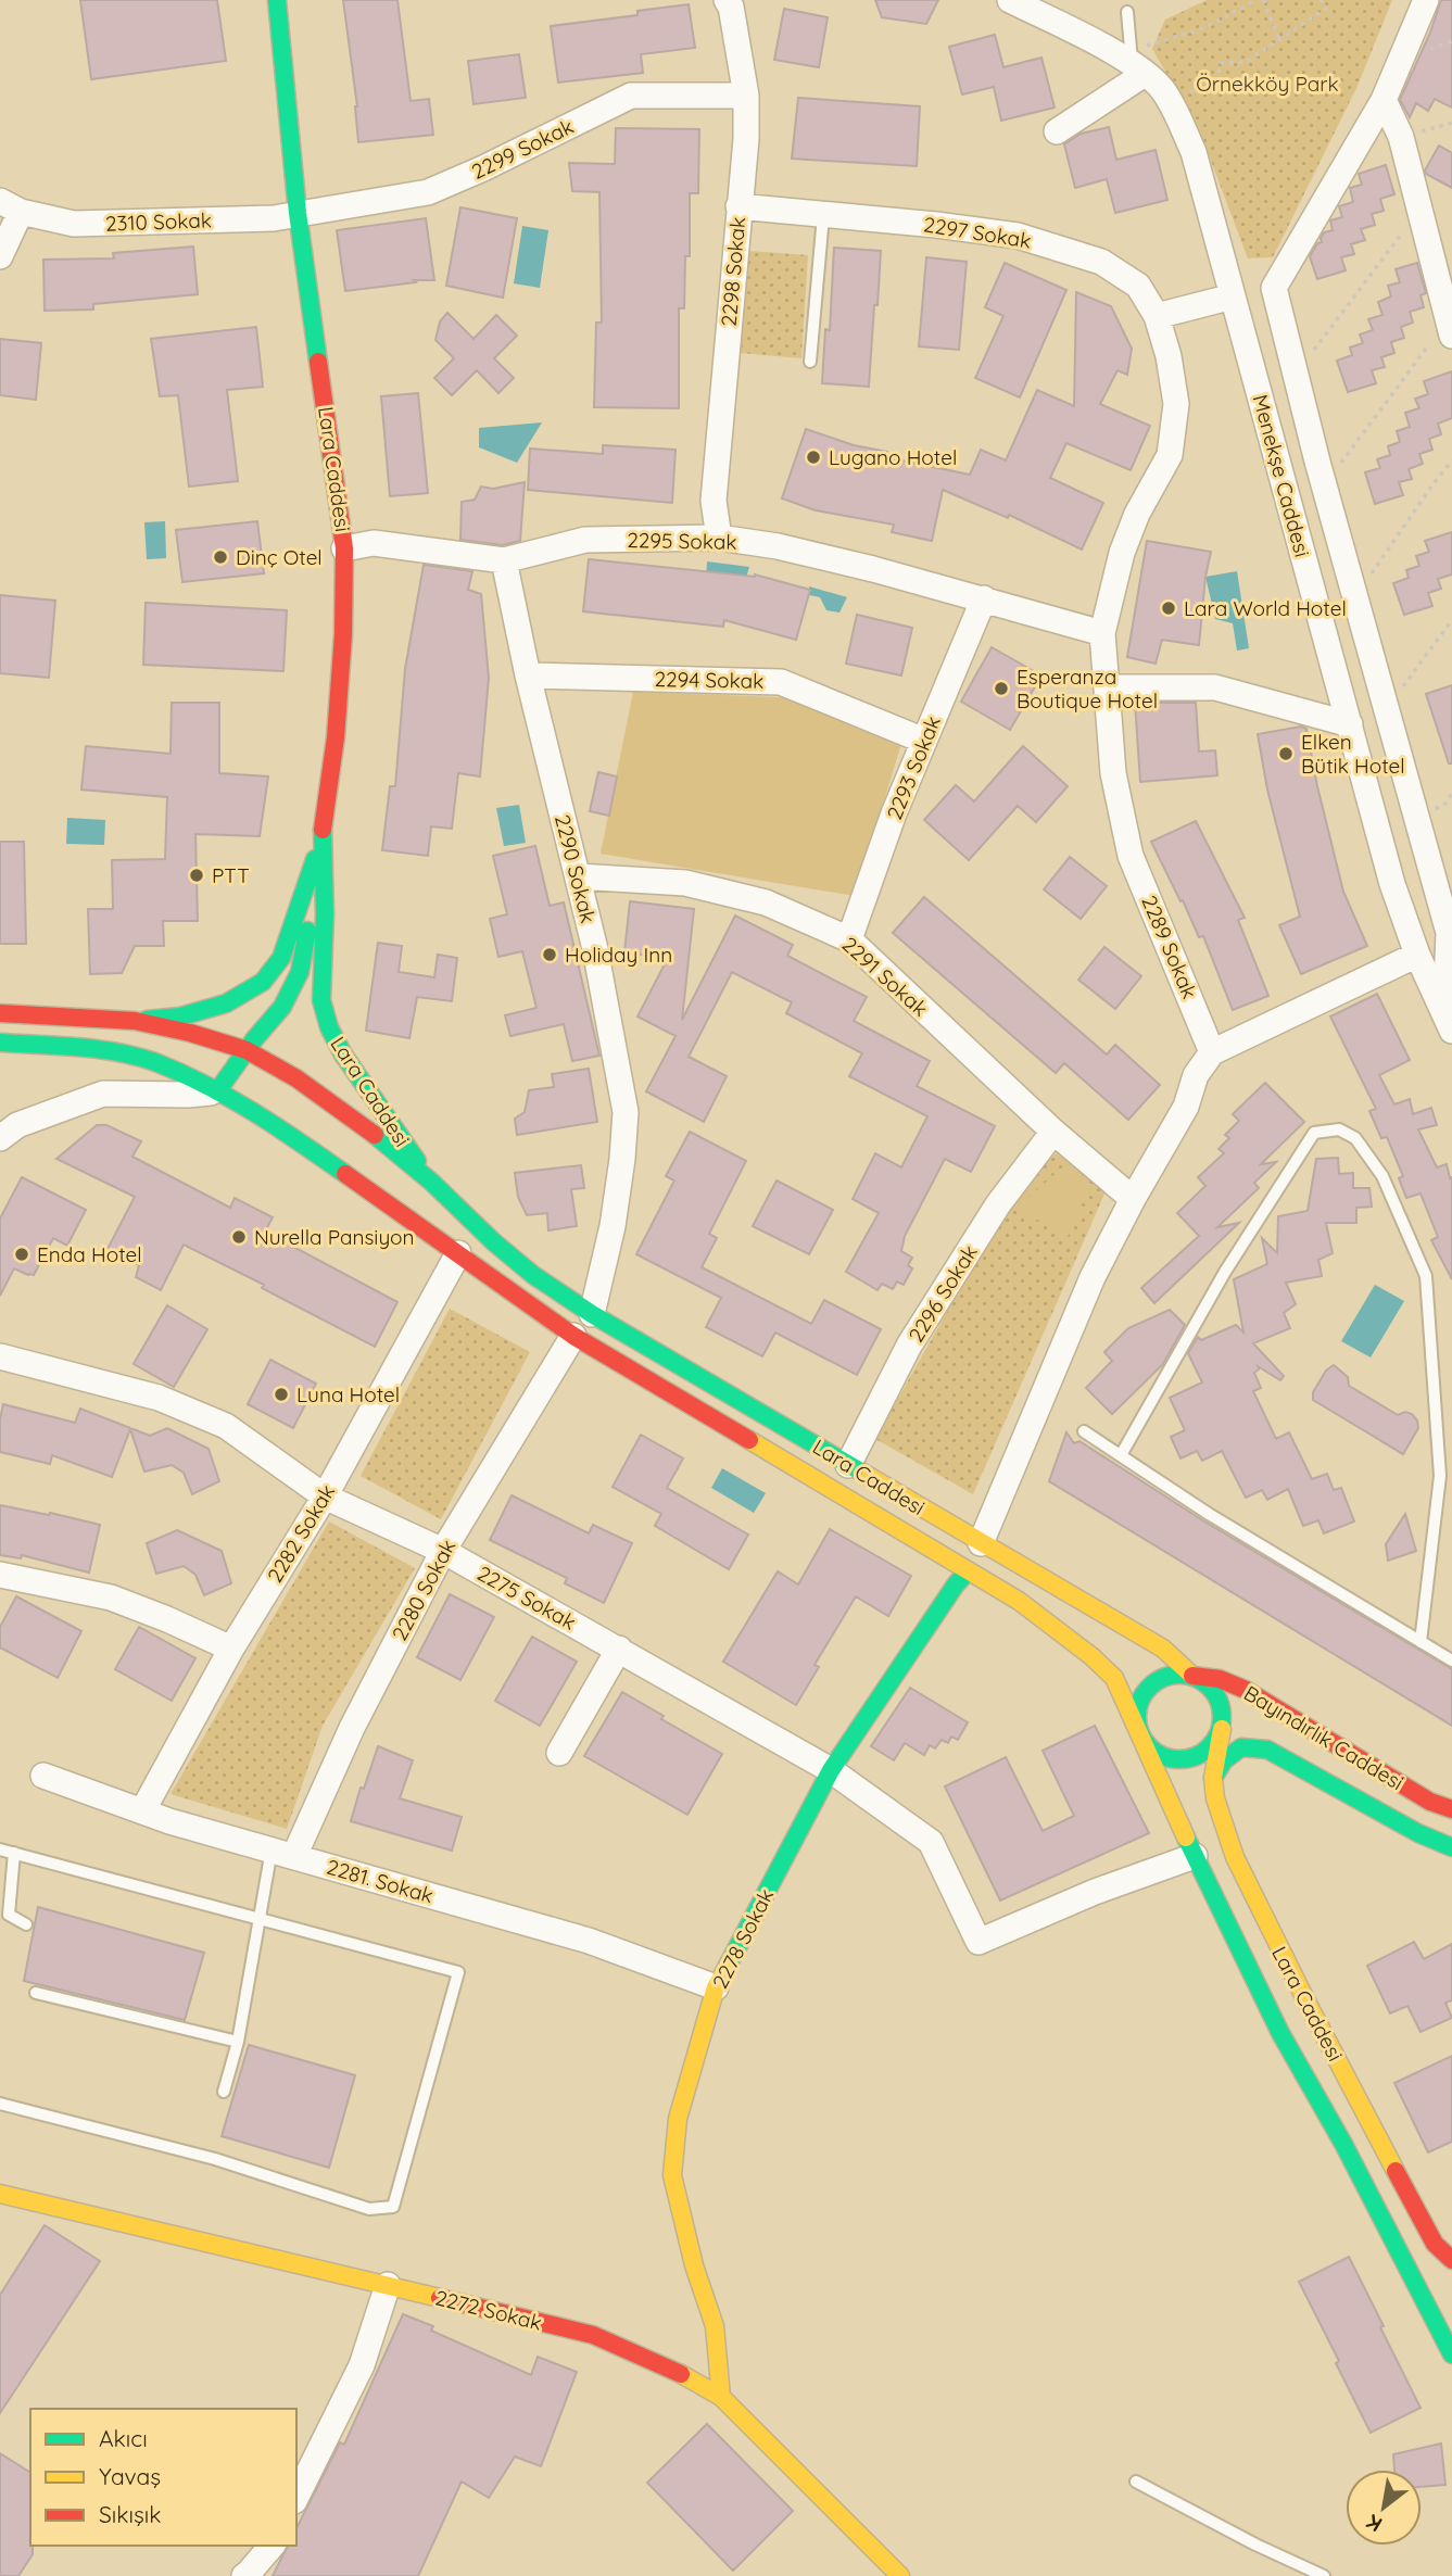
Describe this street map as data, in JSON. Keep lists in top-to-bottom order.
{
  "streets": {
    "street": [
      "2299 Sokak",
      "2310 Sokak",
      "2297 Sokak",
      "2298 Sokak",
      "Lara Caddesi",
      "Menekşe Caddesi",
      "2295 Sokak",
      "2294 Sokak",
      "2293 Sokak",
      "2290 Sokak",
      "2289 Sokak",
      "2291 Sokak",
      "2296 Sokak",
      "2282 Sokak",
      "2280 Sokak",
      "2275 Sokak",
      "Bayındırlık Caddesi",
      "2281. Sokak",
      "2278 Sokak",
      "2272 Sokak"
    ]
  },
  "crossings": [
    ["2299 Sokak", "2310 Sokak"],
    ["2299 Sokak", "2298 Sokak"],
    ["2299 Sokak", "Lara Caddesi"],
    ["2310 Sokak", "Lara Caddesi"],
    ["2297 Sokak", "2298 Sokak"],
    ["2297 Sokak", "2289 Sokak"],
    ["2298 Sokak", "2295 Sokak"],
    ["Lara Caddesi", "2295 Sokak"],
    ["Lara Caddesi", "2290 Sokak"],
    ["Lara Caddesi", "2296 Sokak"],
    ["Lara Caddesi", "Bayındırlık Caddesi"],
    ["2295 Sokak", "2293 Sokak"],
    ["2295 Sokak", "2290 Sokak"],
    ["2295 Sokak", "2289 Sokak"],
    ["2294 Sokak", "2293 Sokak"],
    ["2294 Sokak", "2290 Sokak"],
    ["2293 Sokak", "2291 Sokak"],
    ["2290 Sokak", "2291 Sokak"],
    ["2291 Sokak", "2296 Sokak"],
    ["2282 Sokak", "2275 Sokak"],
    ["2282 Sokak", "2281. Sokak"],
    ["2280 Sokak", "2275 Sokak"],
    ["2280 Sokak", "2281. Sokak"],
    ["2275 Sokak", "2278 Sokak"],
    ["2281. Sokak", "2278 Sokak"],
    ["2278 Sokak", "2272 Sokak"]
  ],
  "parks": ["Örnekköy Park"],
  "places": [
    "Lugano Hotel",
    "Dinç Otel",
    "Lara World Hotel",
    "Esperanza Boutique Hotel",
    "Elken Bütik Hotel",
    "PTT",
    "Holiday Inn",
    "Nurella Pansiyon",
    "Enda Hotel",
    "Luna Hotel"
  ],
  "legend": ["Akıcı", "Yavaş", "Sıkışık"],
  "north": "bottom left"
}
